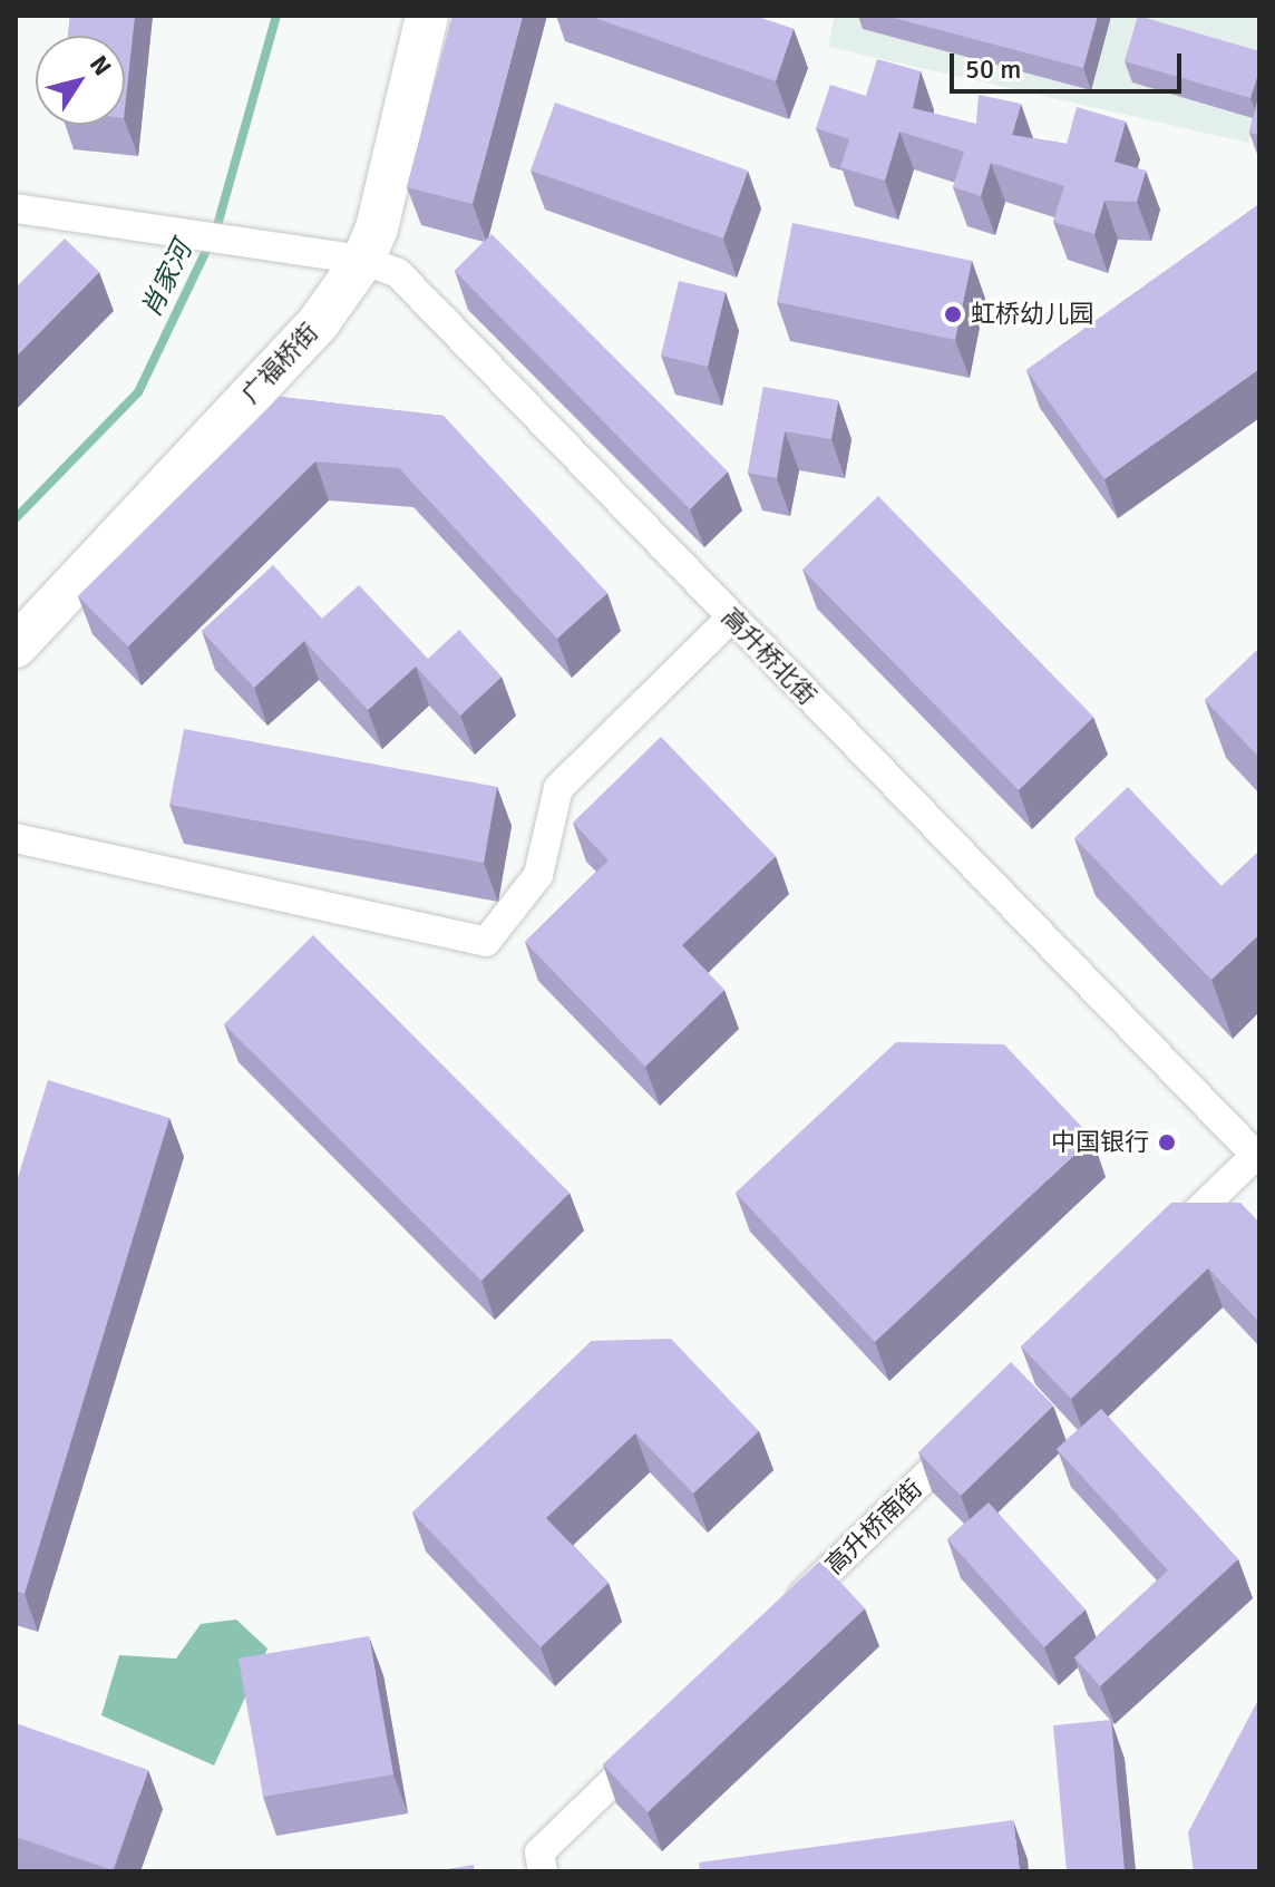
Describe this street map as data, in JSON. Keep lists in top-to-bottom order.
{
  "streets": {
    "main road": ["广福桥街"],
    "street": ["高升桥北街", "高升桥南街"]
  },
  "crossings": [
    ["广福桥街", "高升桥北街"]
  ],
  "water": ["肖家河"],
  "places": ["虹桥幼儿园", "中国银行"],
  "scale_bar": "50 m",
  "north": "top right"
}
